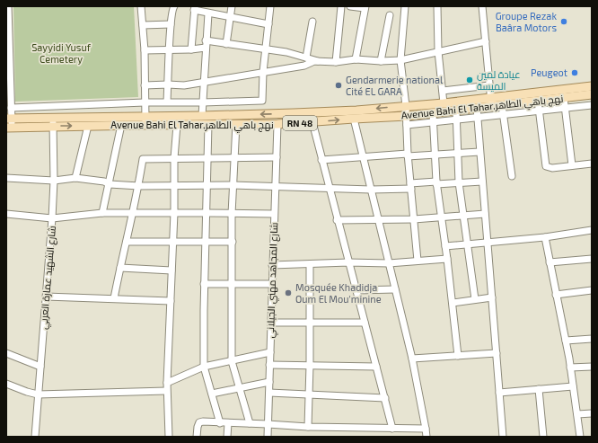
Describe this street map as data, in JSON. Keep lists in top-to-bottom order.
{
  "streets": {
    "main road": ["Avenue Bahi El Tahar,نهج باهي الطاهر", "RN 48"],
    "street": ["شارع الشهيد عمارة العربي", "شارع المجاهد مهني الجيلاني"]
  },
  "crossings": [
    ["Avenue Bahi El Tahar,نهج باهي الطاهر", "شارع الشهيد عمارة العربي"],
    ["Avenue Bahi El Tahar,نهج باهي الطاهر", "شارع المجاهد مهني الجيلاني"]
  ],
  "parks": ["Sayyidi Yusuf Cemetery"],
  "places": [
    "Groupe Rezak Baâra Motors",
    "Peugeot",
    "عيادة لمين الميسة",
    "Gendarmerie national Cité EL GARA",
    "Mosquée Khadidja Oum El Mou'minine"
  ]
}
